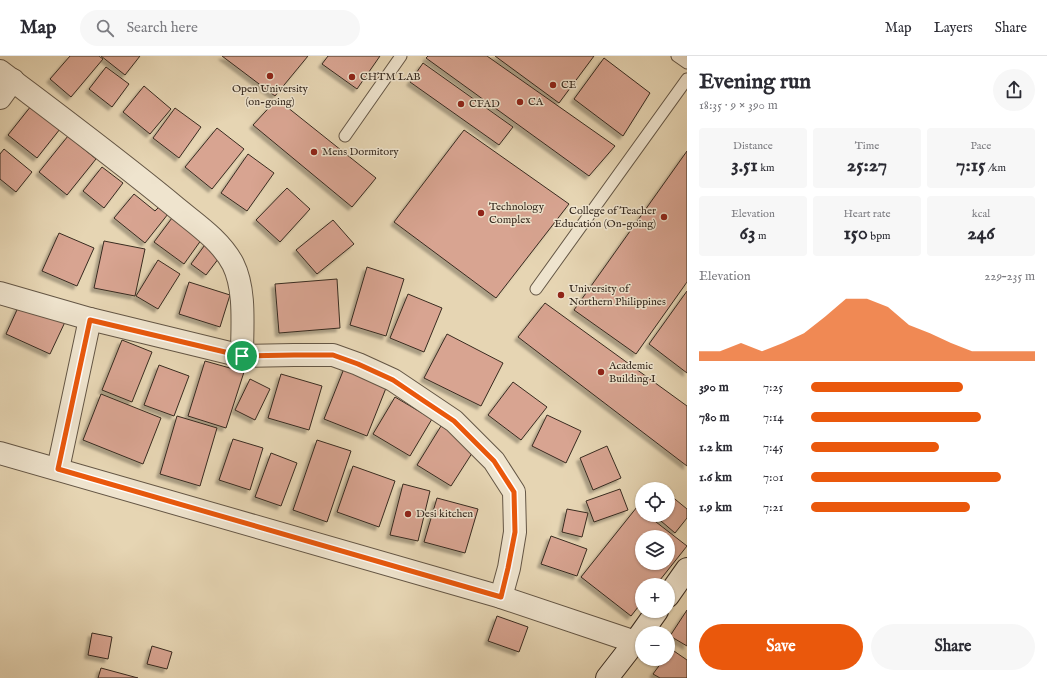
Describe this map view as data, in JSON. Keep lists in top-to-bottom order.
{
  "places": [
    "Open University (on-going)",
    "CHTM LAB",
    "CE",
    "CA",
    "CFAD",
    "Mens Dormitory",
    "Technology Complex",
    "College of Teacher Education (On-going)",
    "University of Northern Philippines",
    "Academic Building I",
    "Desi kitchen"
  ],
  "page": {
    "header": "Map",
    "search": "Search here",
    "nav": ["Map", "Layers", "Share"],
    "heading": ["Evening run", "18:35 · 9 × 390 m"],
    "stats": [
      ["Distance", "3.51 km"],
      ["Time", "25:27"],
      ["Pace", "7:15 /km"],
      ["Elevation", "63 m"],
      ["Heart rate", "150 bpm"],
      ["kcal", "246"]
    ],
    "chart": ["Elevation", "229–235 m"],
    "list": [
      {
        "name": "390 m",
        "note": "7:25"
      },
      {
        "name": "780 m",
        "note": "7:14"
      },
      {
        "name": "1.2 km",
        "note": "7:45"
      },
      {
        "name": "1.6 km",
        "note": "7:01"
      },
      {
        "name": "1.9 km",
        "note": "7:21"
      }
    ],
    "map_buttons": ["+", "−"],
    "buttons": ["Save", "Share"]
  }
}
